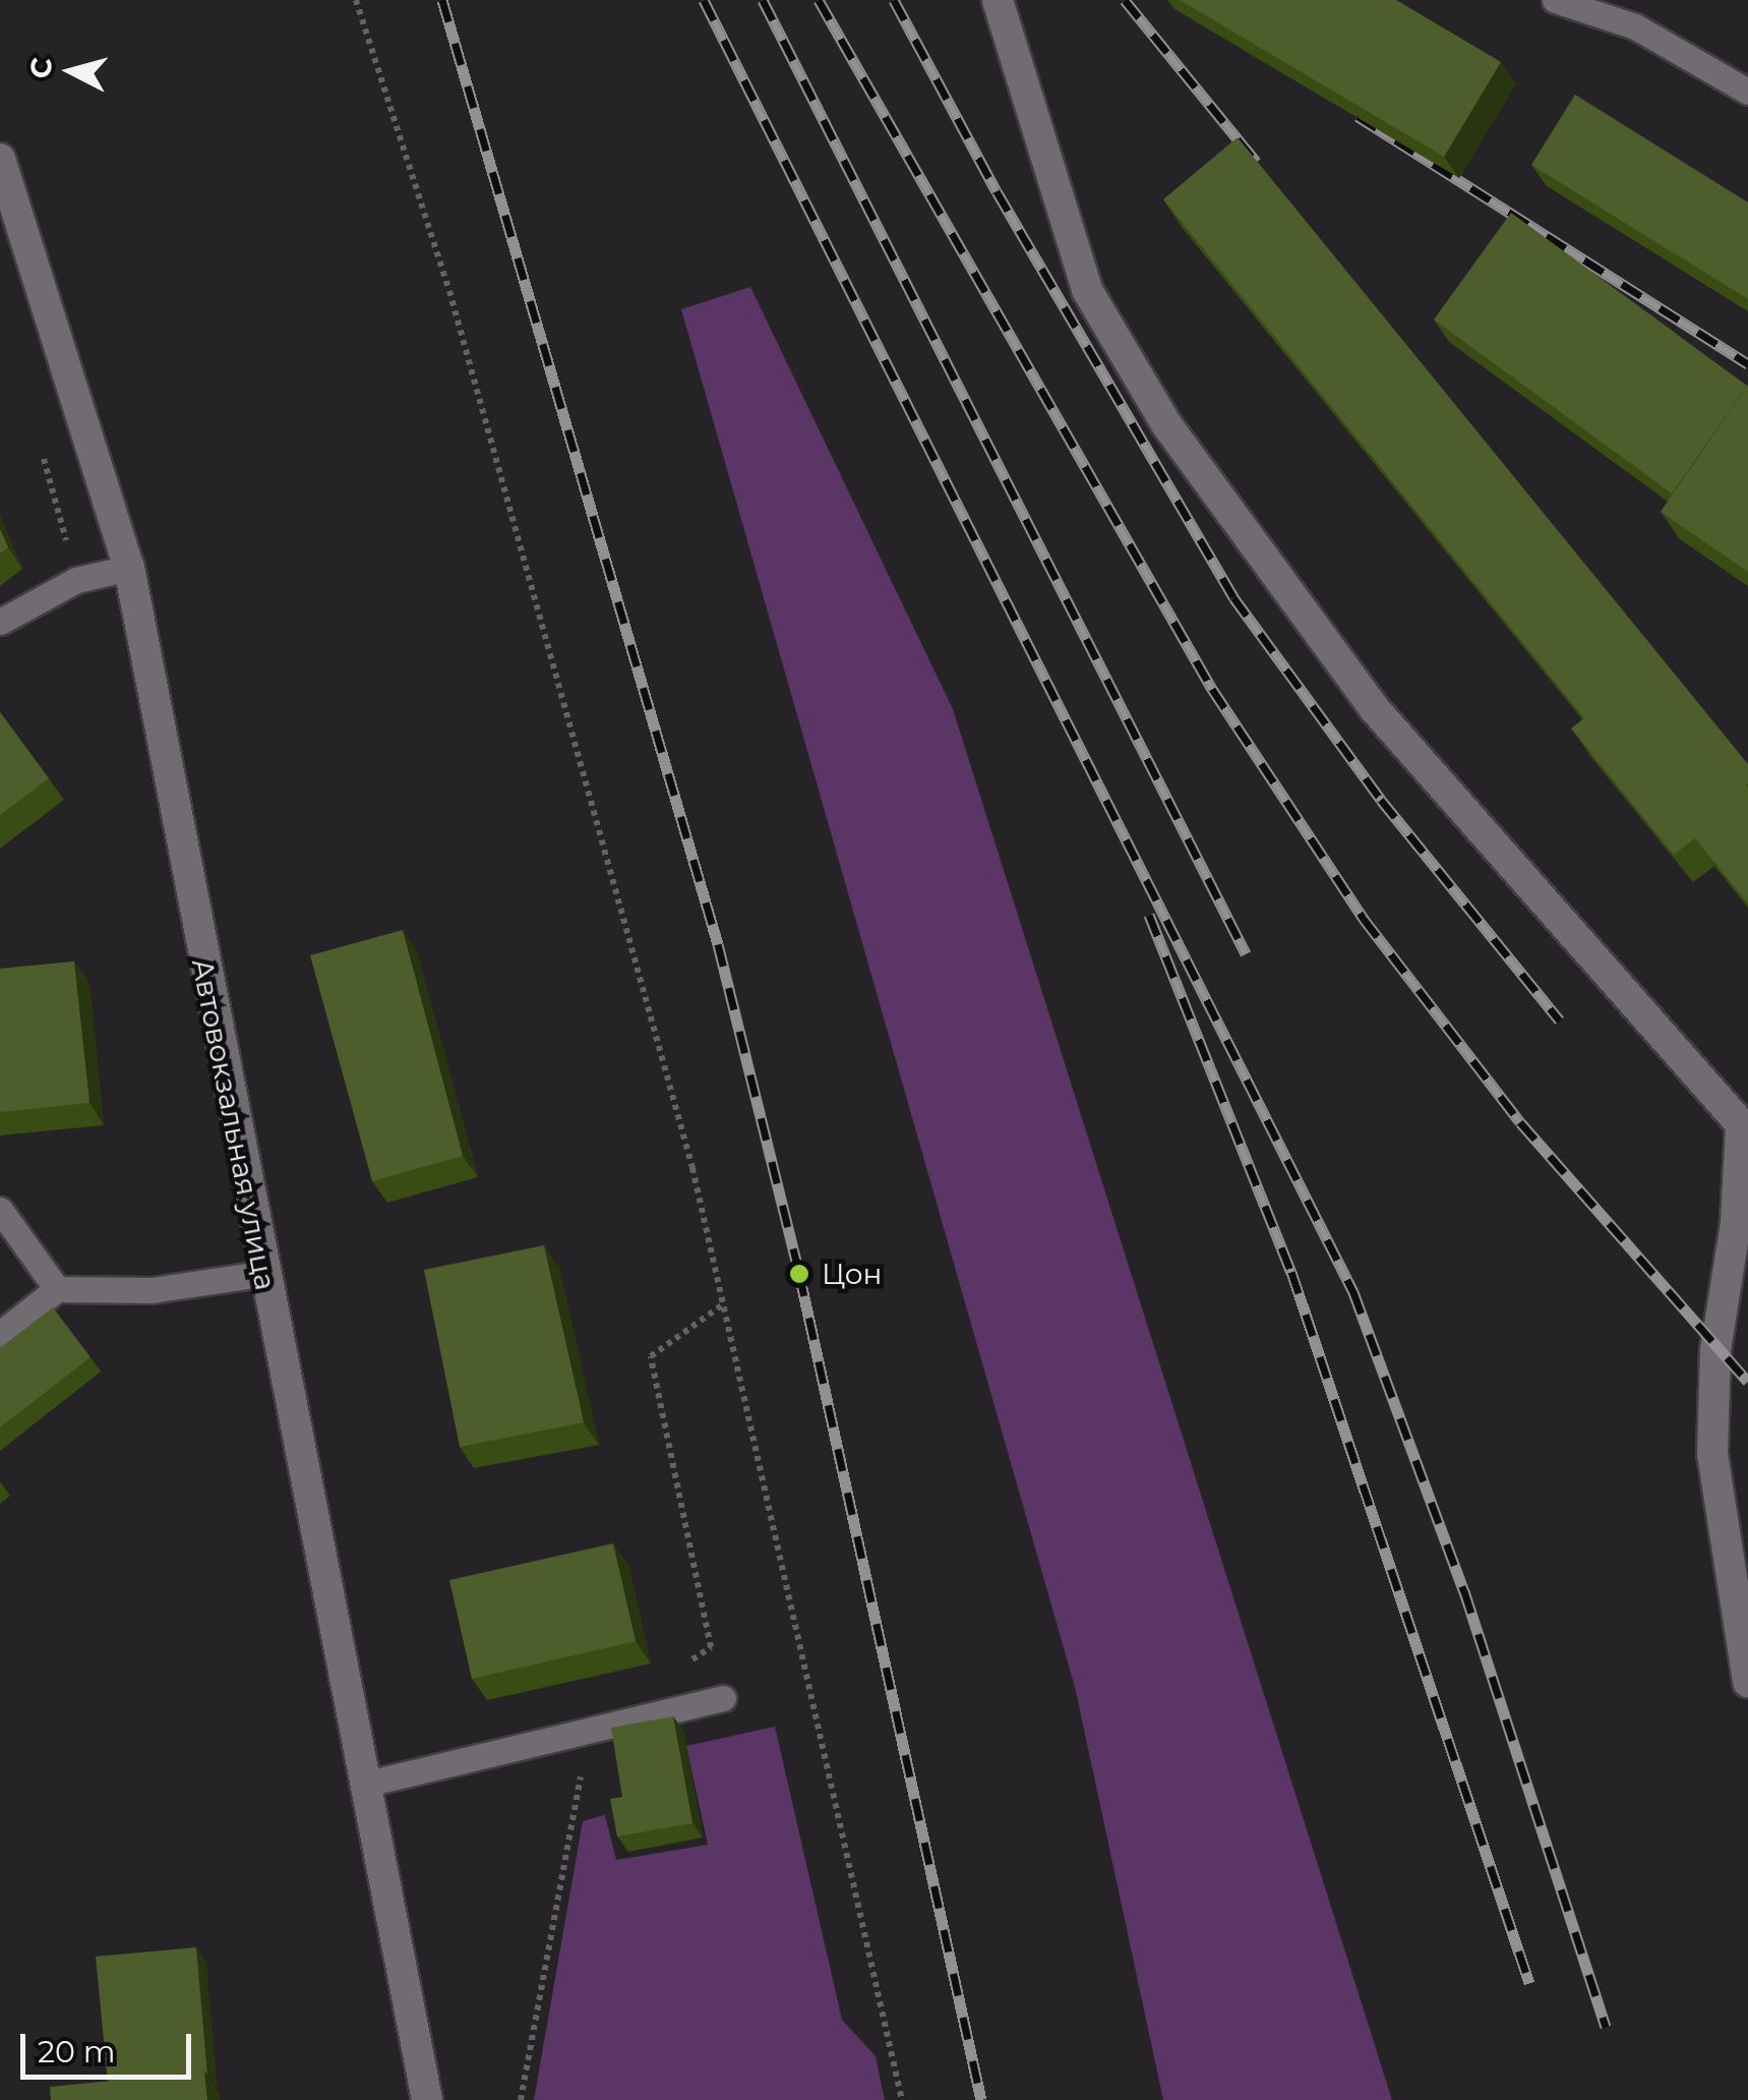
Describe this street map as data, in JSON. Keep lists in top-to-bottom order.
{
  "streets": {
    "street": ["Автовокзальная улица"]
  },
  "places": ["Цон"],
  "scale_bar": "20 m",
  "north": "left"
}
